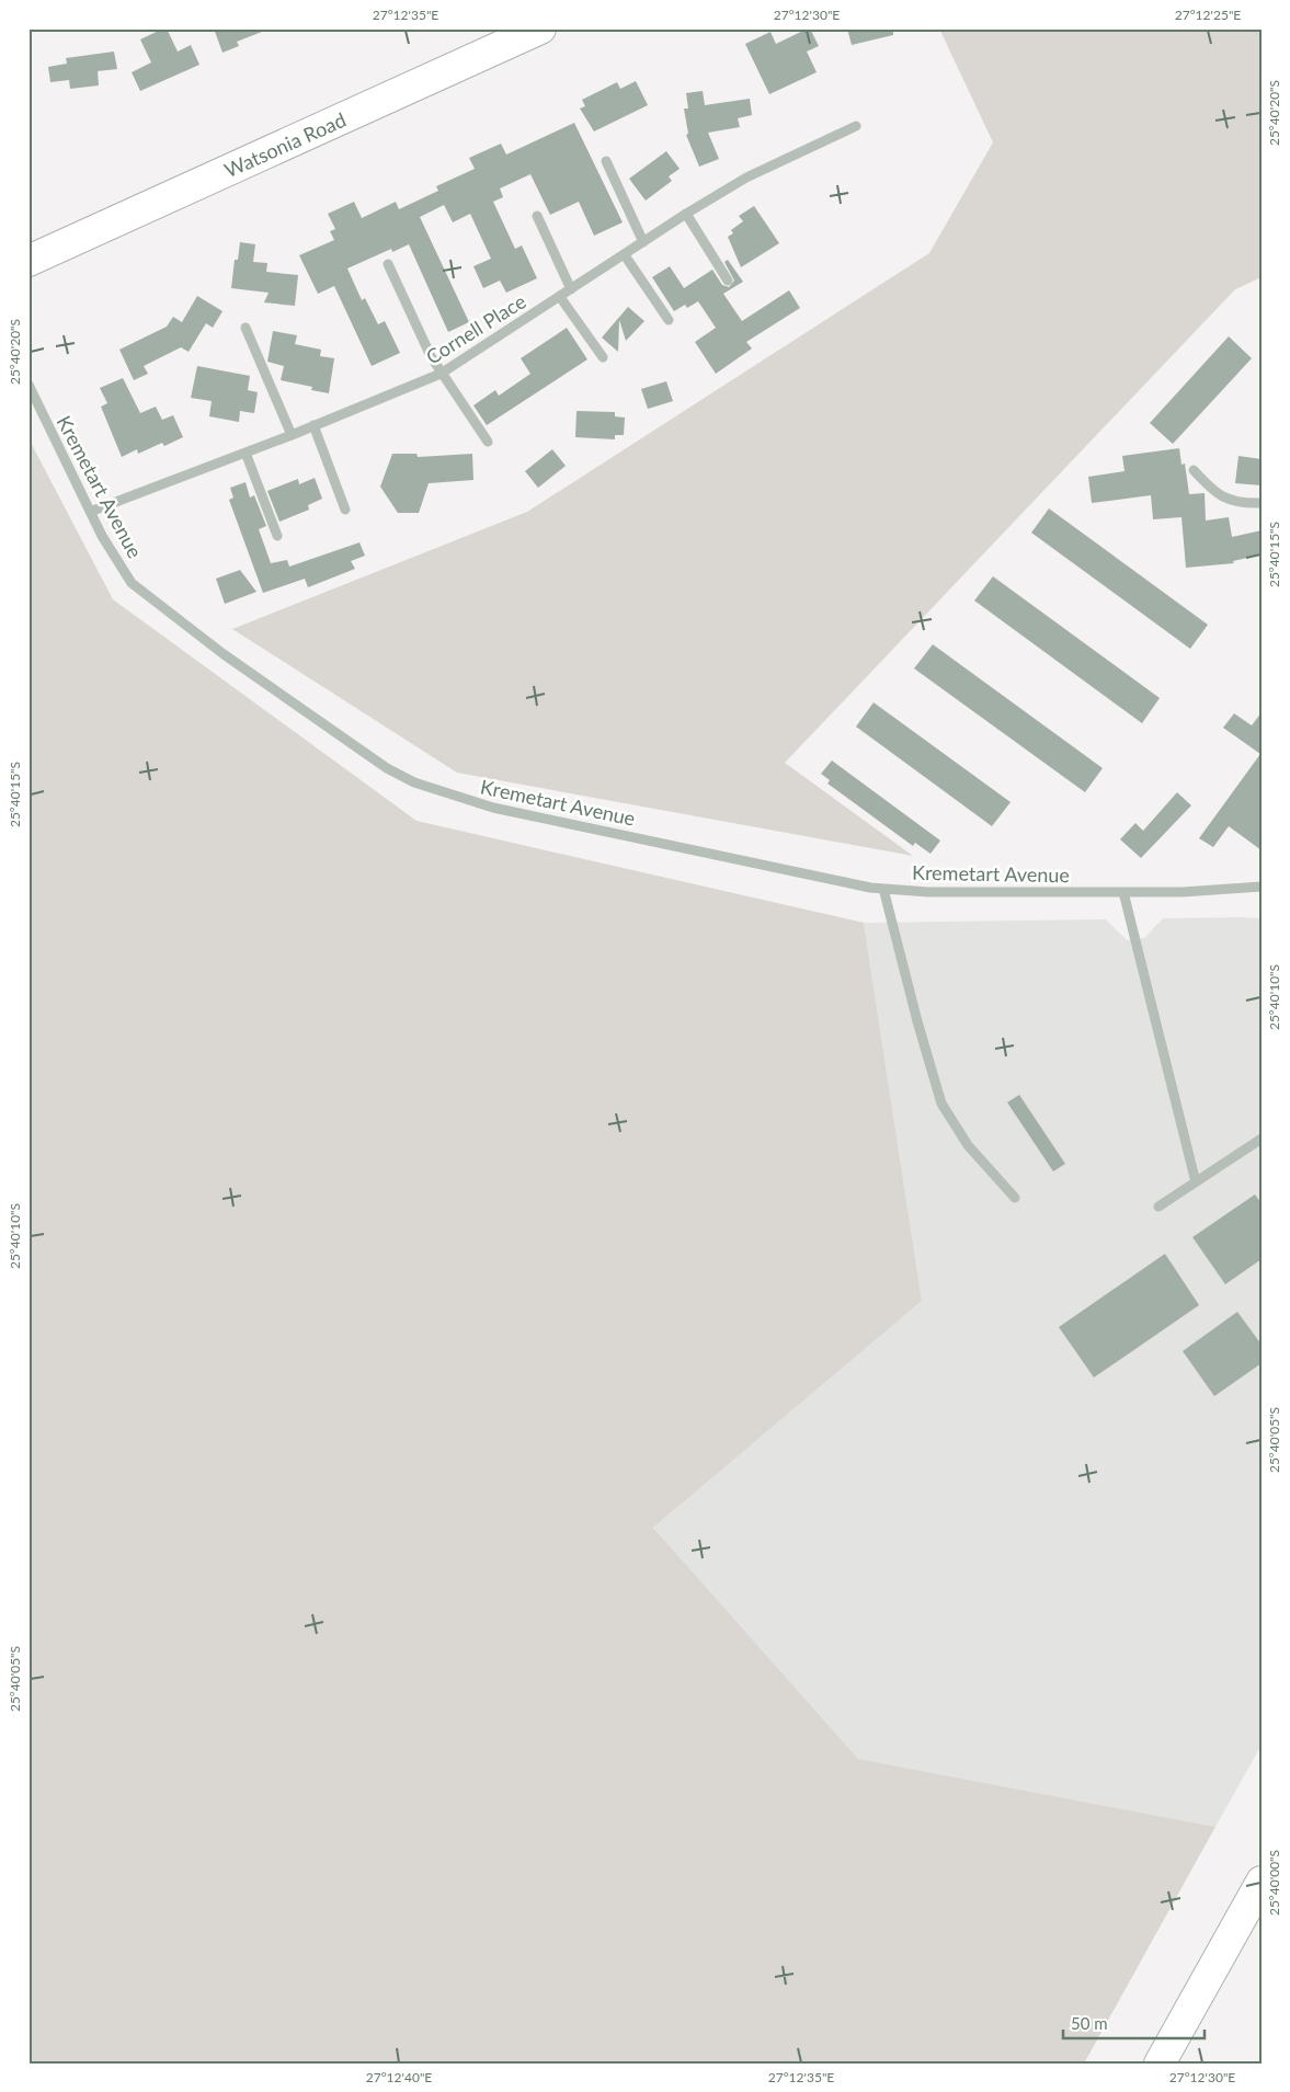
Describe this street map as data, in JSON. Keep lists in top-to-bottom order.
{
  "streets": {
    "main road": ["Watsonia Road"],
    "street": ["Cornell Place", "Kremetart Avenue"]
  },
  "crossings": [
    ["Cornell Place", "Kremetart Avenue"]
  ],
  "scale_bar": "50 m",
  "coordinates": [
    "27°12'35\"E",
    "27°12'30\"E",
    "27°12'25\"E",
    "25°40'20\"S",
    "25°40'15\"S",
    "25°40'10\"S",
    "25°40'05\"S",
    "25°40'00\"S",
    "27°12'40\"E"
  ]
}
